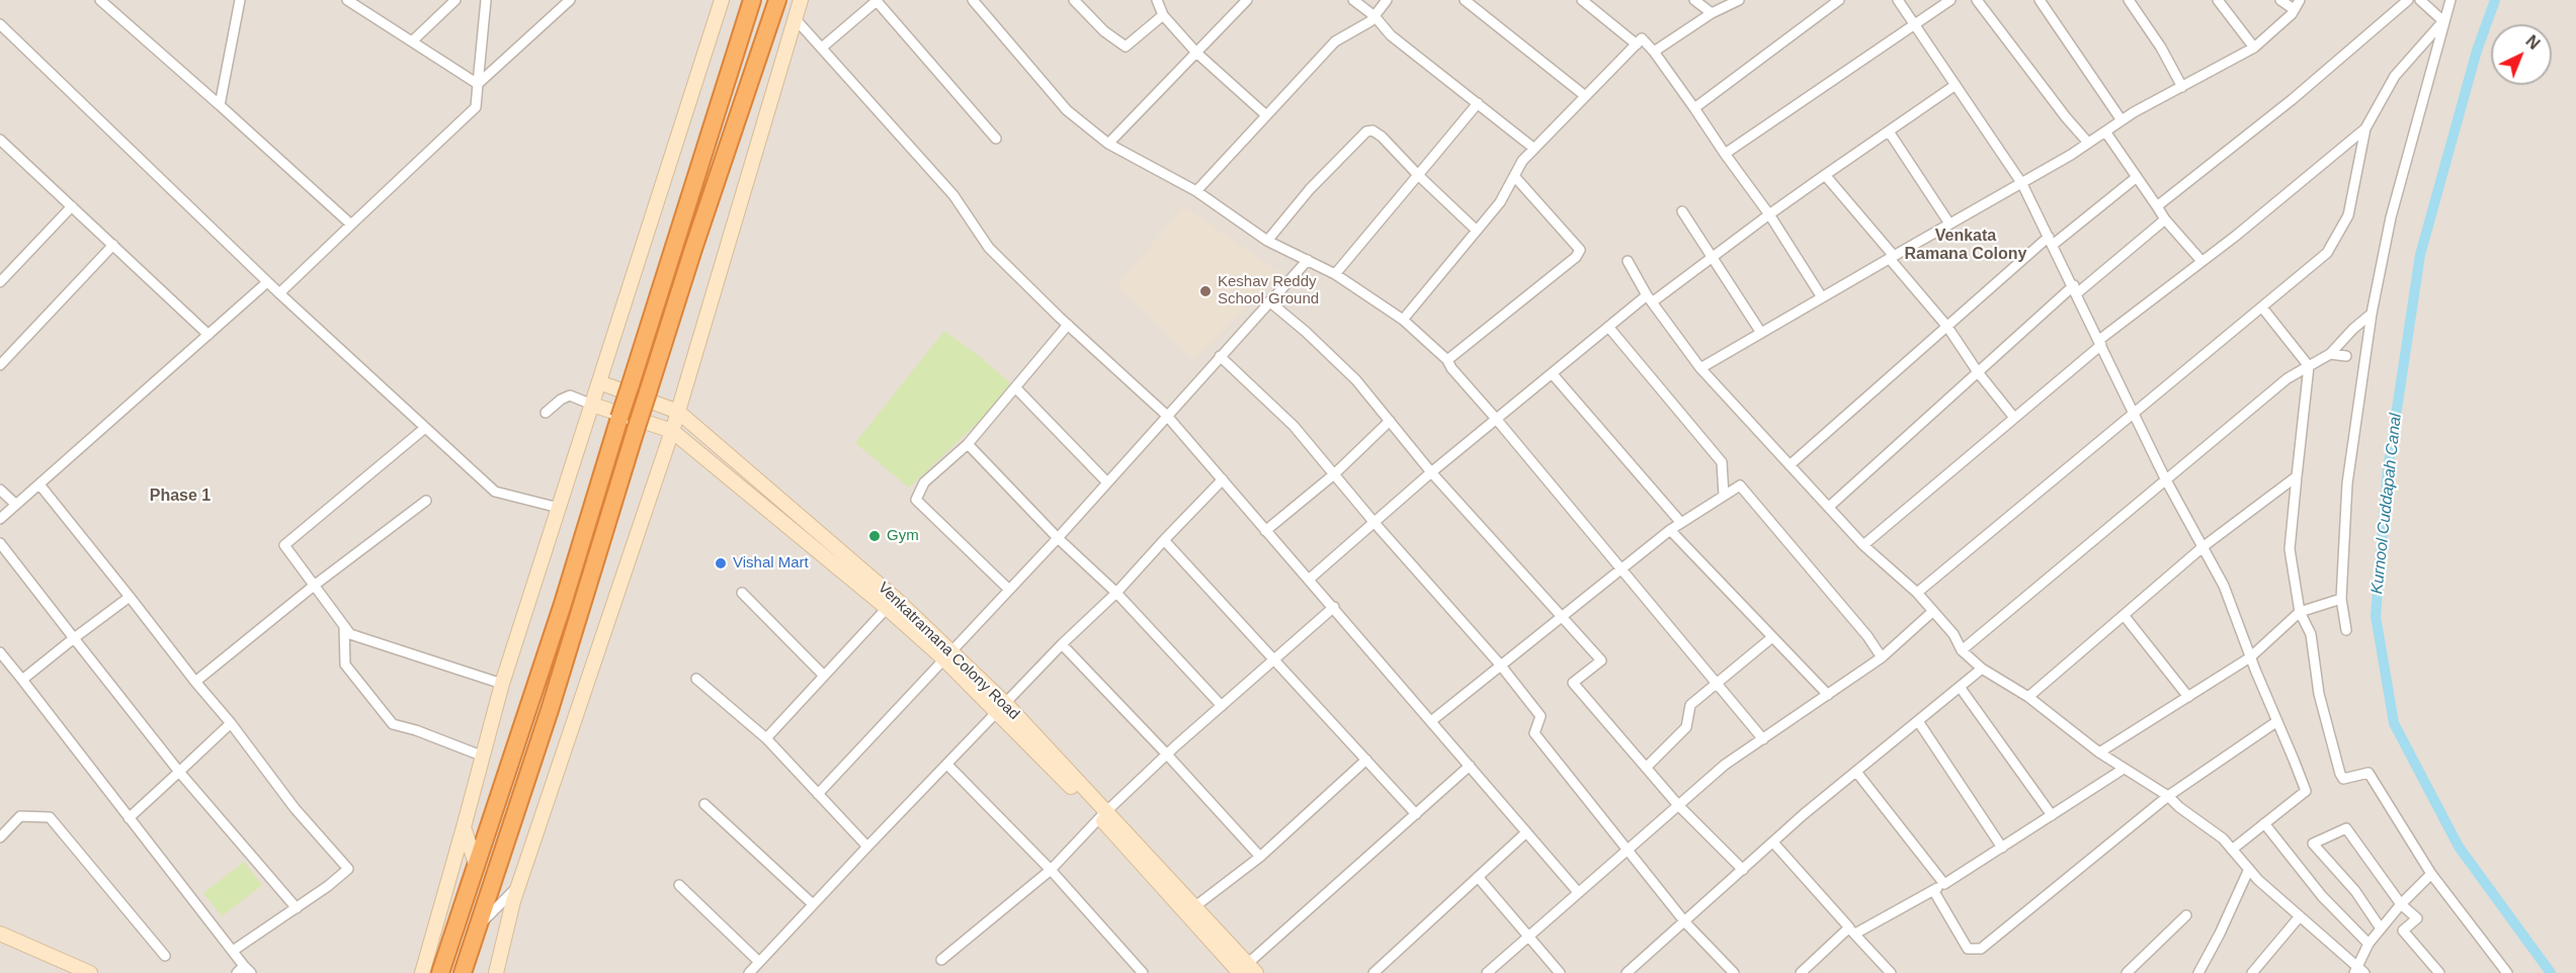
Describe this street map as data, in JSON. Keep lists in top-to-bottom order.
{
  "streets": {
    "street": ["Venkatramana Colony Road"]
  },
  "districts": ["Venkata Ramana Colony", "Phase 1"],
  "water": ["Kurnool Cuddapah Canal"],
  "places": ["Keshav Reddy School Ground", "Gym", "Vishal Mart"],
  "north": "top right"
}
